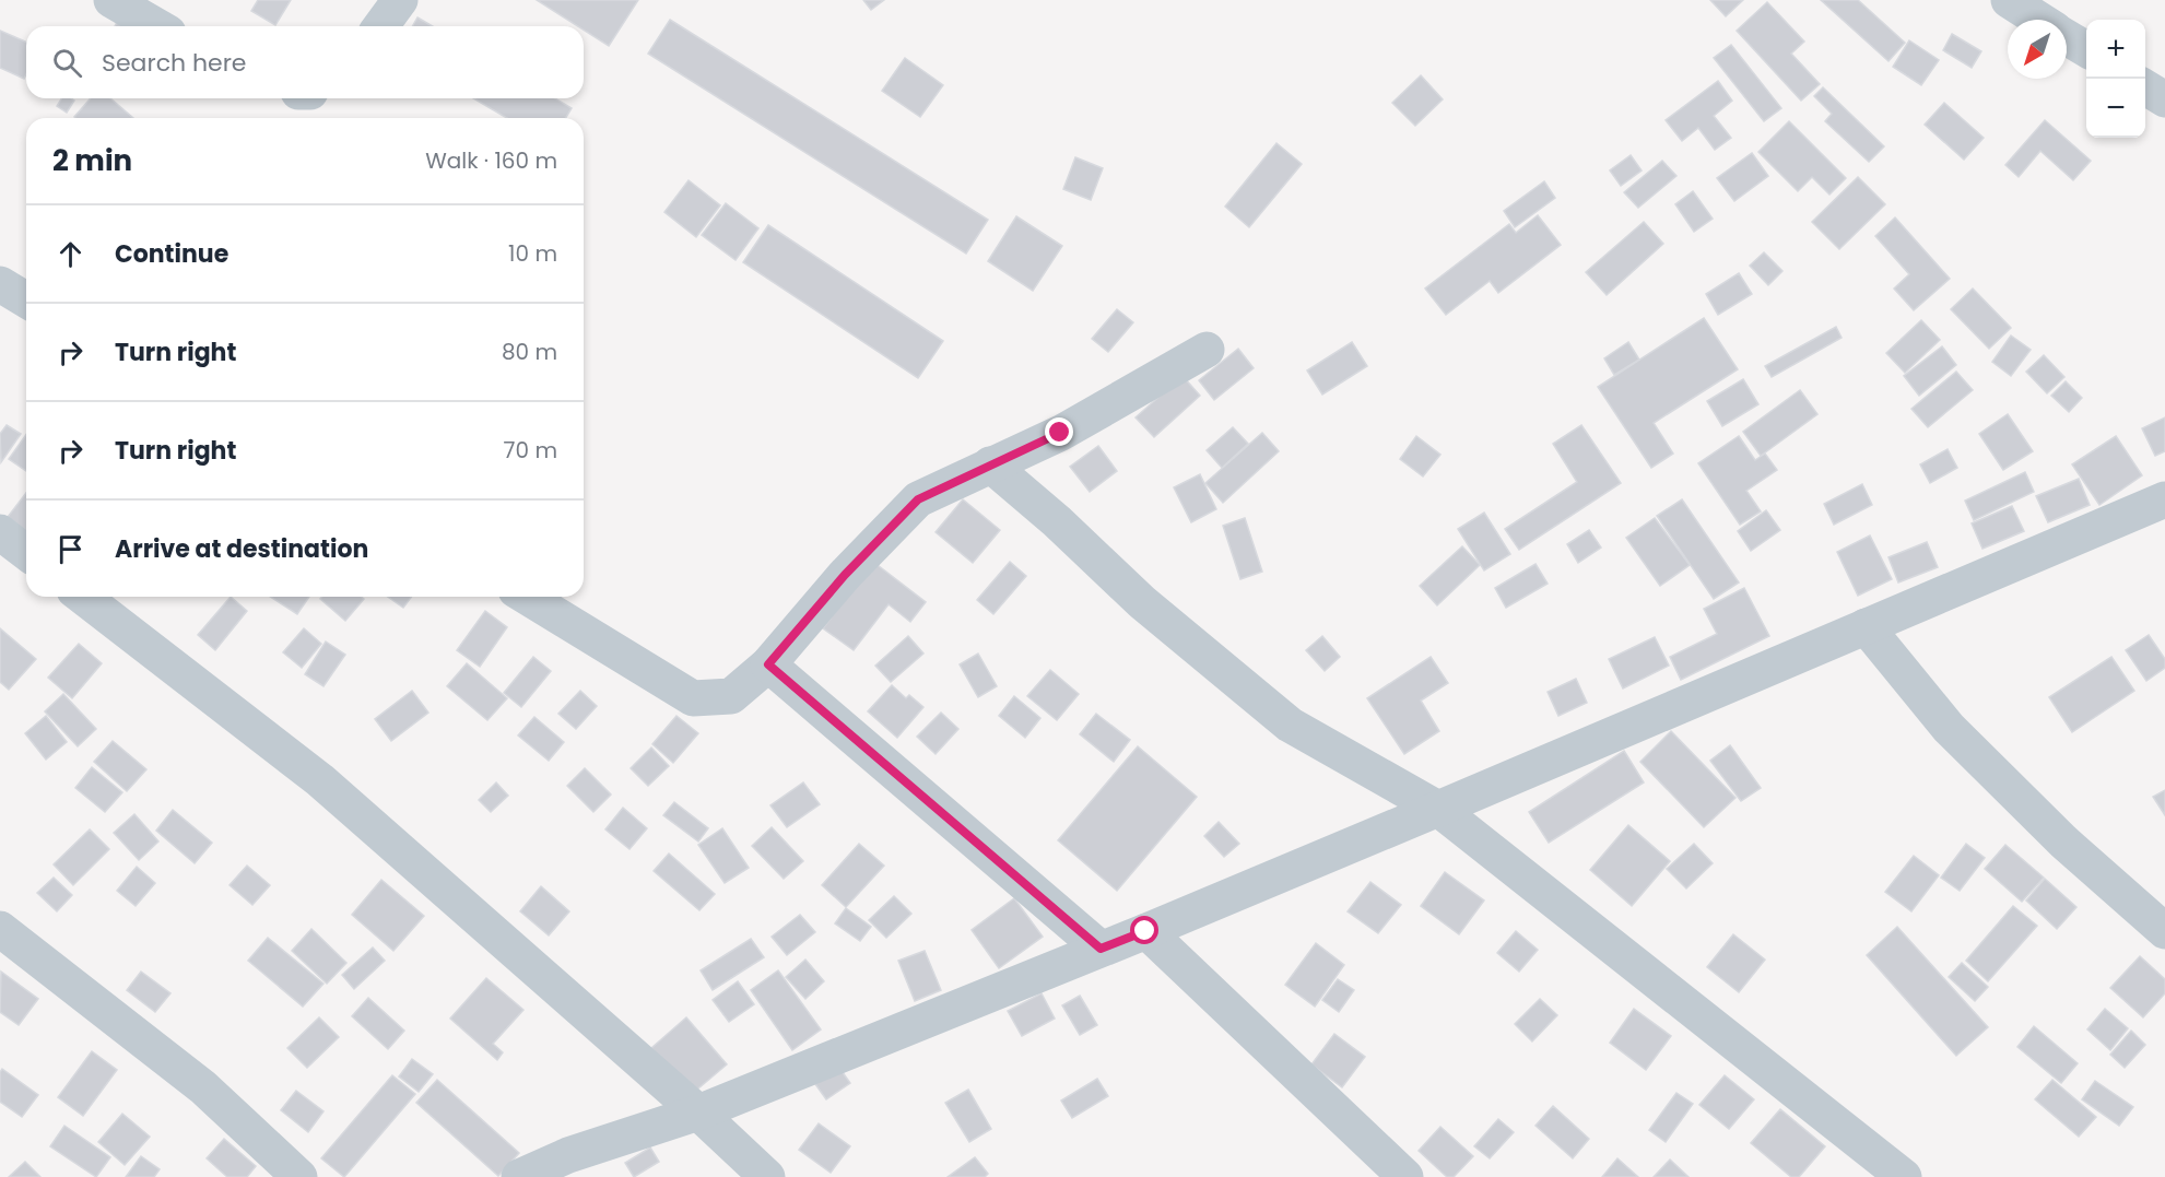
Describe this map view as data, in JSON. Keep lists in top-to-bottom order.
{
  "north": "bottom left",
  "page": {
    "map_buttons": ["+", "−"],
    "search": "Search here",
    "heading": ["2 min", "Walk · 160 m"],
    "list": [
      ["Continue", "10 m"],
      ["Turn right", "80 m"],
      ["Turn right", "70 m"],
      "Arrive at destination"
    ]
  }
}
